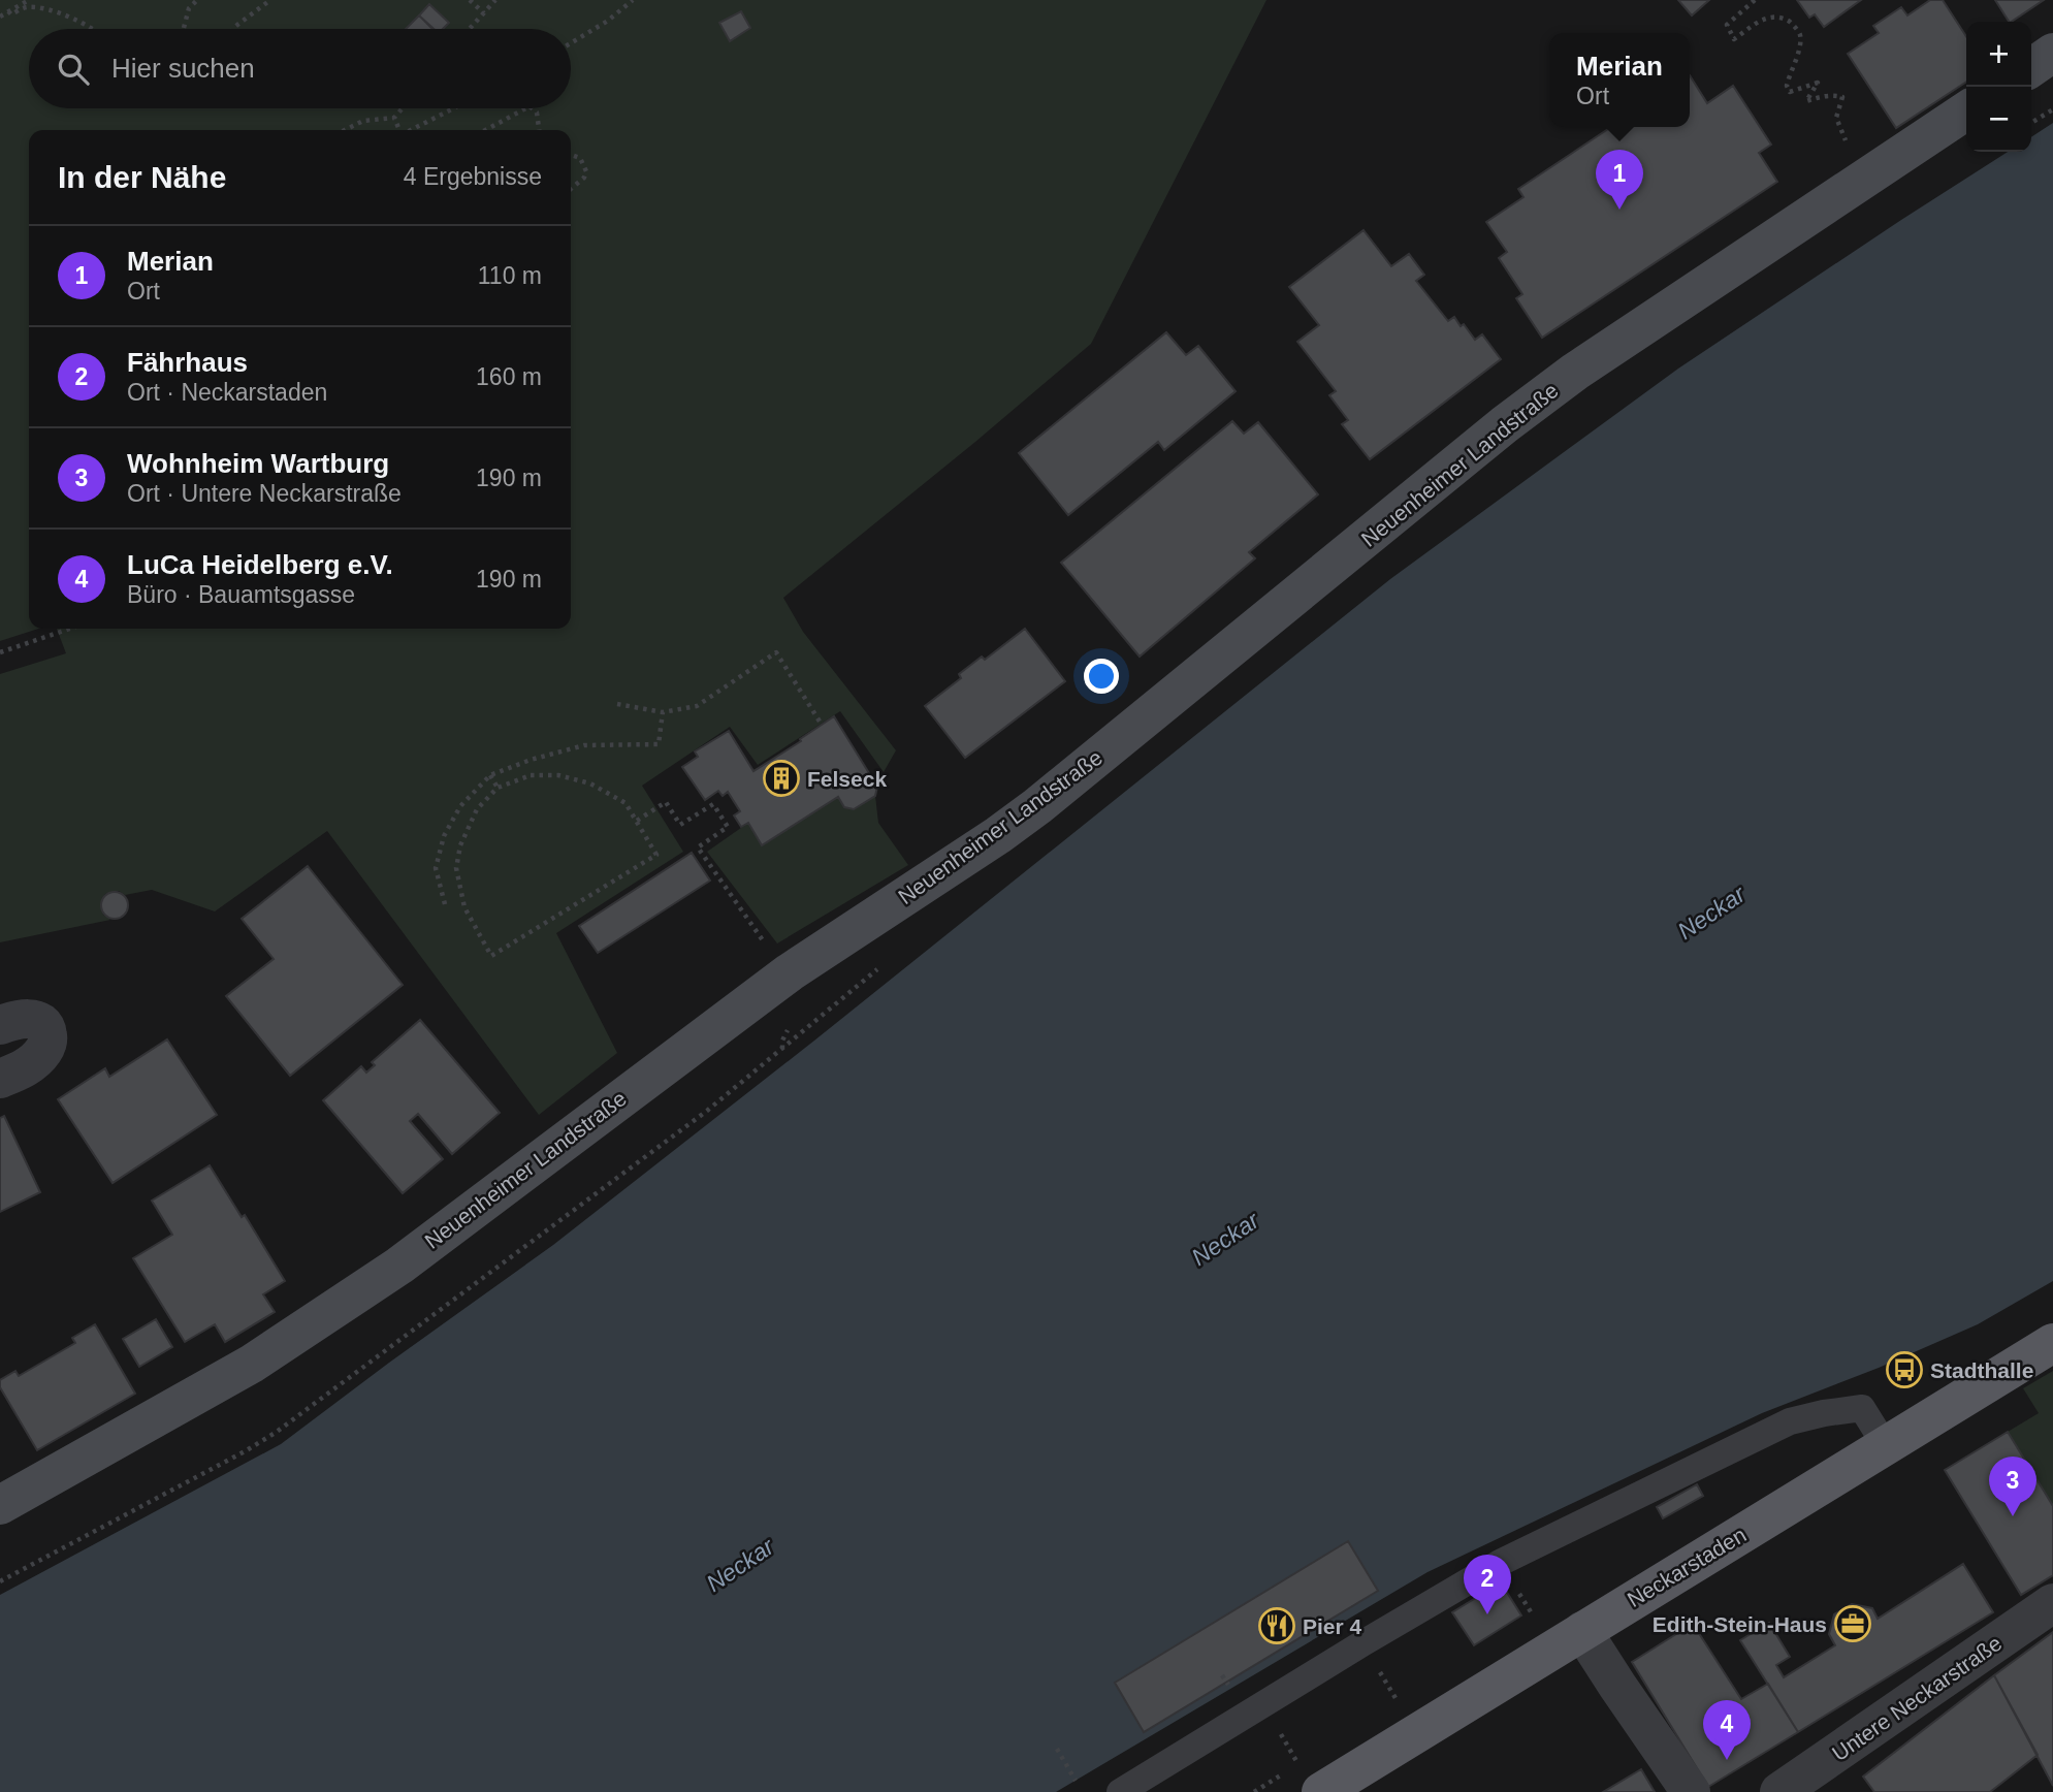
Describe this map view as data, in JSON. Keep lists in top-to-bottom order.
{
  "streets": {
    "main road": ["Neuenheimer Landstraße", "Neckarstaden"],
    "street": ["Untere Neckarstraße"]
  },
  "water": ["Neckar"],
  "places": {
    "building": ["Felseck"],
    "bus stop": ["Stadthalle"],
    "office": ["Edith-Stein-Haus"],
    "restaurant": ["Pier 4"]
  },
  "page": {
    "map_buttons": ["+", "−"],
    "search": "Hier suchen",
    "popup": ["Merian", "Ort"],
    "heading": ["In der Nähe", "4 Ergebnisse"],
    "pins": [
      "1",
      "3",
      "2",
      "4"
    ],
    "list": [
      {
        "mark": "1",
        "name": "Merian",
        "note": "Ort",
        "value": "110 m"
      },
      {
        "mark": "2",
        "name": "Fährhaus",
        "note": "Ort · Neckarstaden",
        "value": "160 m"
      },
      {
        "mark": "3",
        "name": "Wohnheim Wartburg",
        "note": "Ort · Untere Neckarstraße",
        "value": "190 m"
      },
      {
        "mark": "4",
        "name": "LuCa Heidelberg e.V.",
        "note": "Büro · Bauamtsgasse",
        "value": "190 m"
      }
    ]
  }
}
